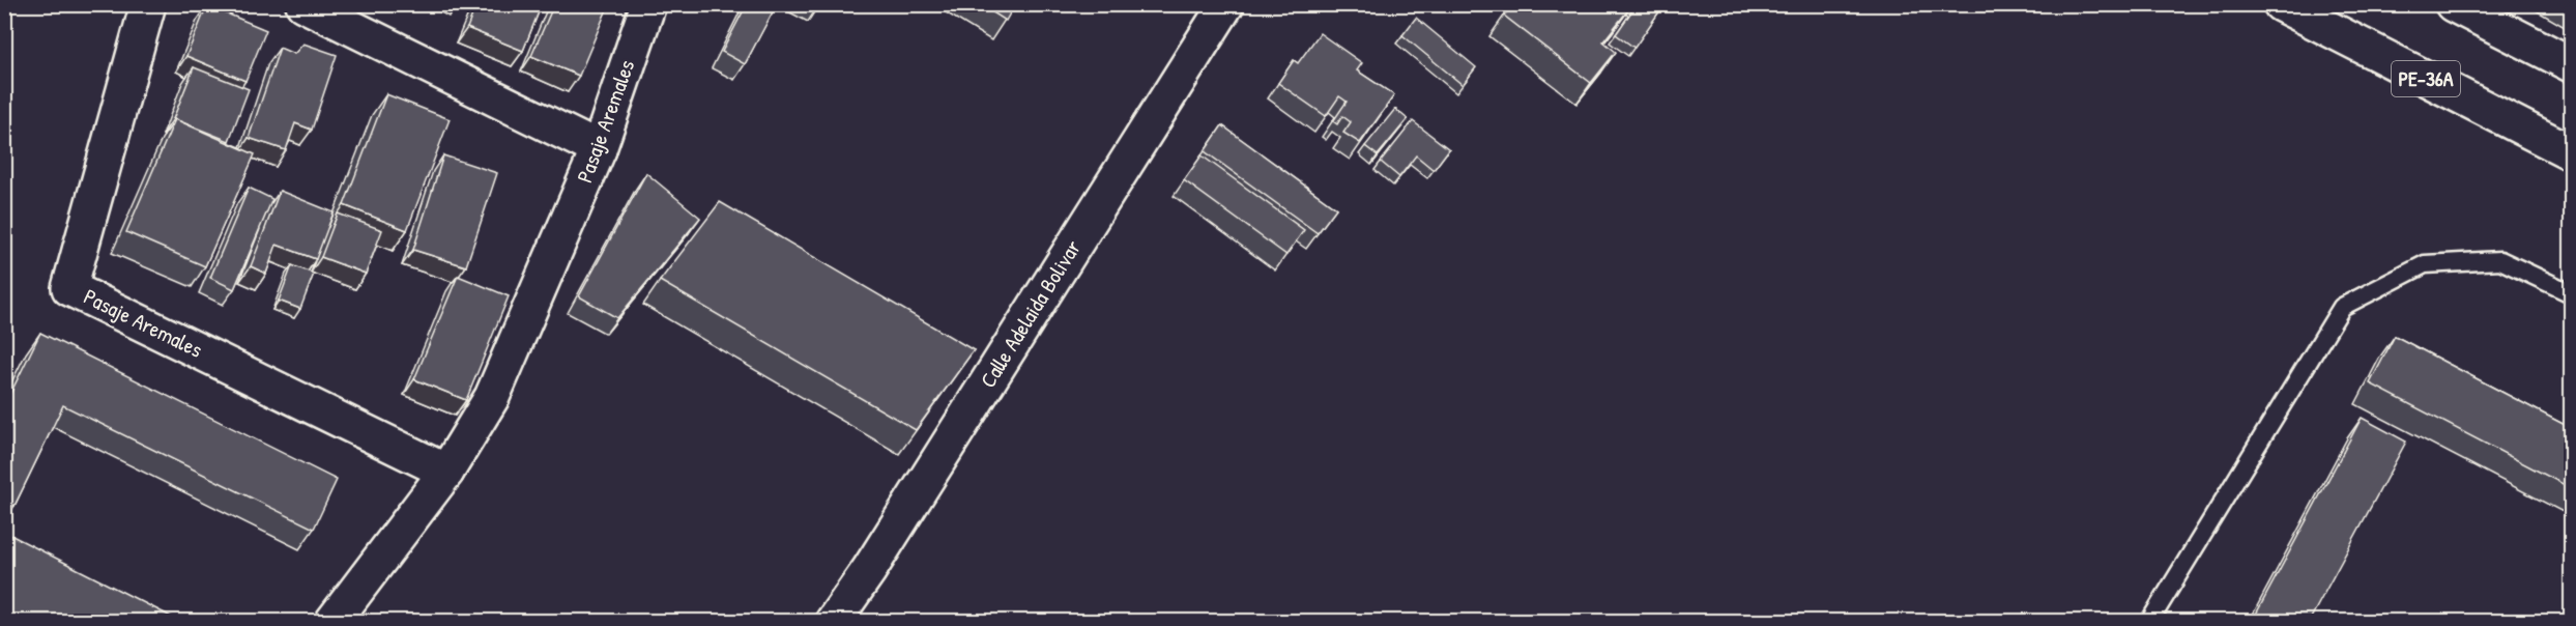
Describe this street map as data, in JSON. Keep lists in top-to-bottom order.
{
  "streets": {
    "main road": ["PE-36A", "Pasaje Aremales", "Calle Adelaida Bolivar"]
  }
}
